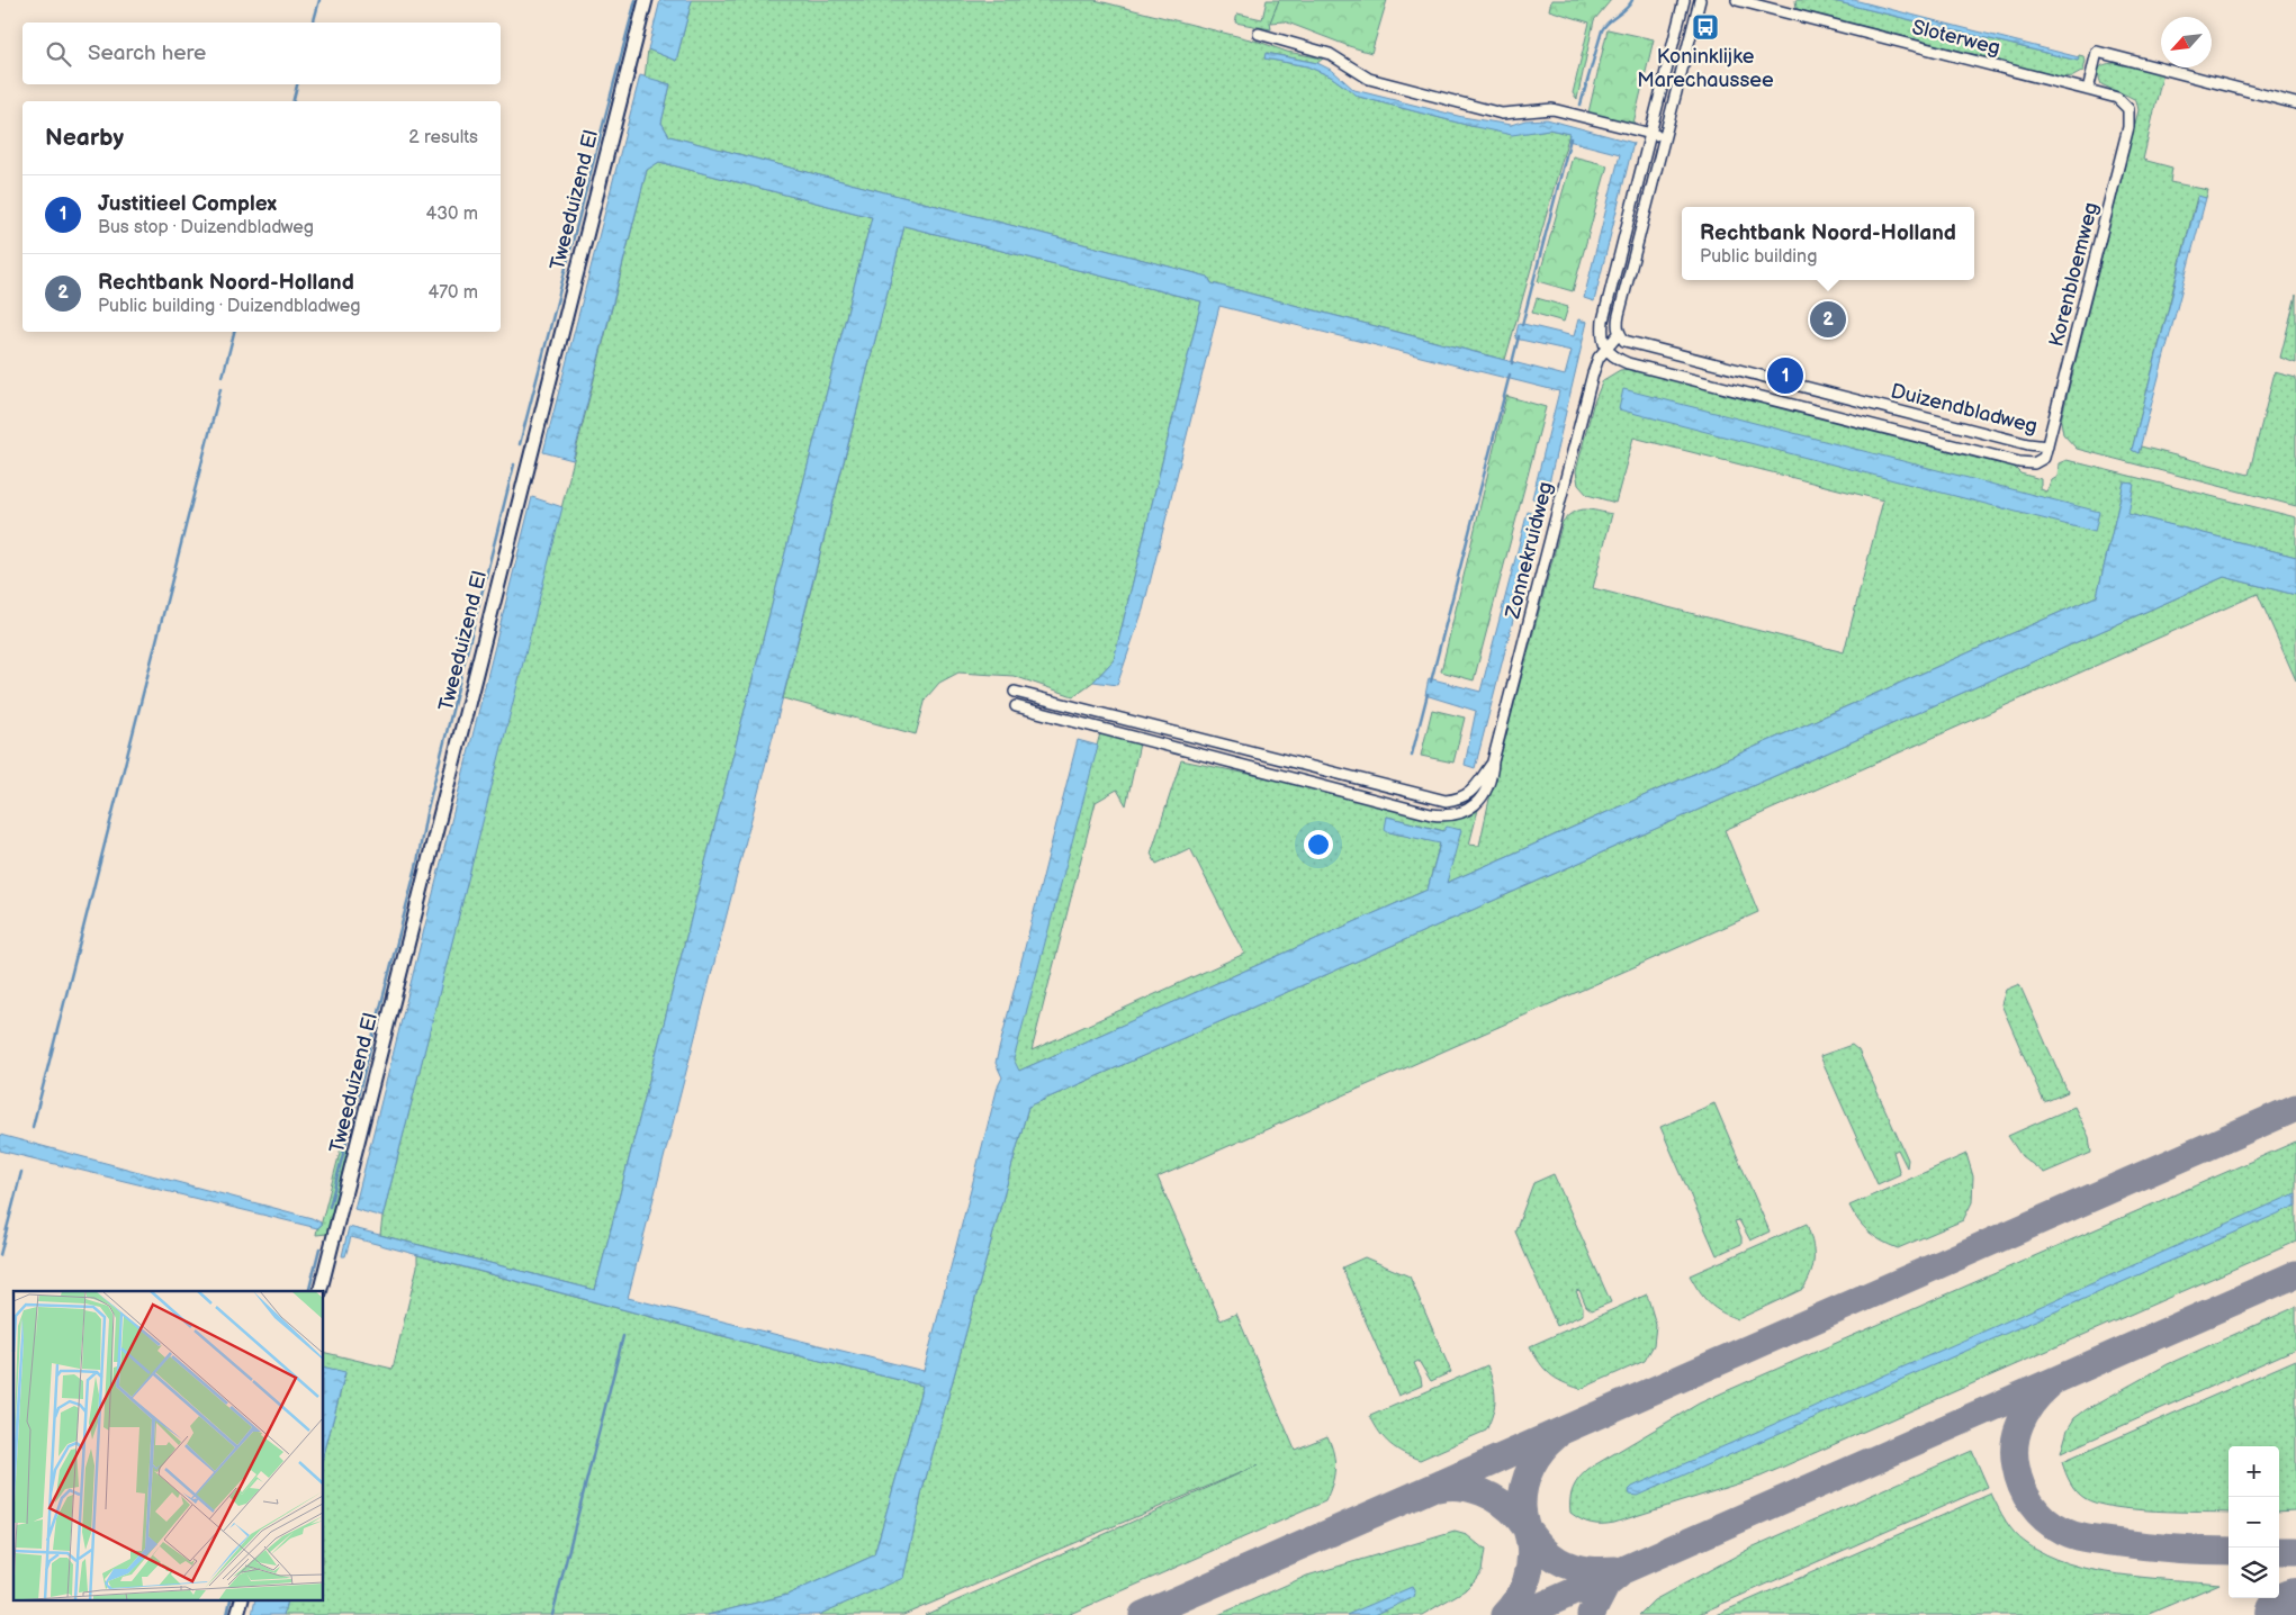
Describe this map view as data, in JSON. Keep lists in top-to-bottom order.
{
  "streets": {
    "street": [
      "Sloterweg",
      "Tweeduizend El",
      "Korenbloemweg",
      "Duizendbladweg",
      "Zonnekruidweg"
    ]
  },
  "crossings": [
    ["Sloterweg", "Korenbloemweg"],
    ["Korenbloemweg", "Duizendbladweg"],
    ["Duizendbladweg", "Zonnekruidweg"]
  ],
  "places": {
    "bus stop": ["Koninklijke Marechaussee"]
  },
  "north": "bottom left",
  "page": {
    "search": "Search here",
    "heading": ["Nearby", "2 results"],
    "list": [
      {
        "mark": "1",
        "name": "Justitieel Complex",
        "note": "Bus stop · Duizendbladweg",
        "value": "430 m"
      },
      {
        "mark": "2",
        "name": "Rechtbank Noord-Holland",
        "note": "Public building · Duizendbladweg",
        "value": "470 m"
      }
    ],
    "popup": ["Rechtbank Noord-Holland", "Public building"],
    "pins": ["2", "1"],
    "map_buttons": ["+", "−"]
  }
}
